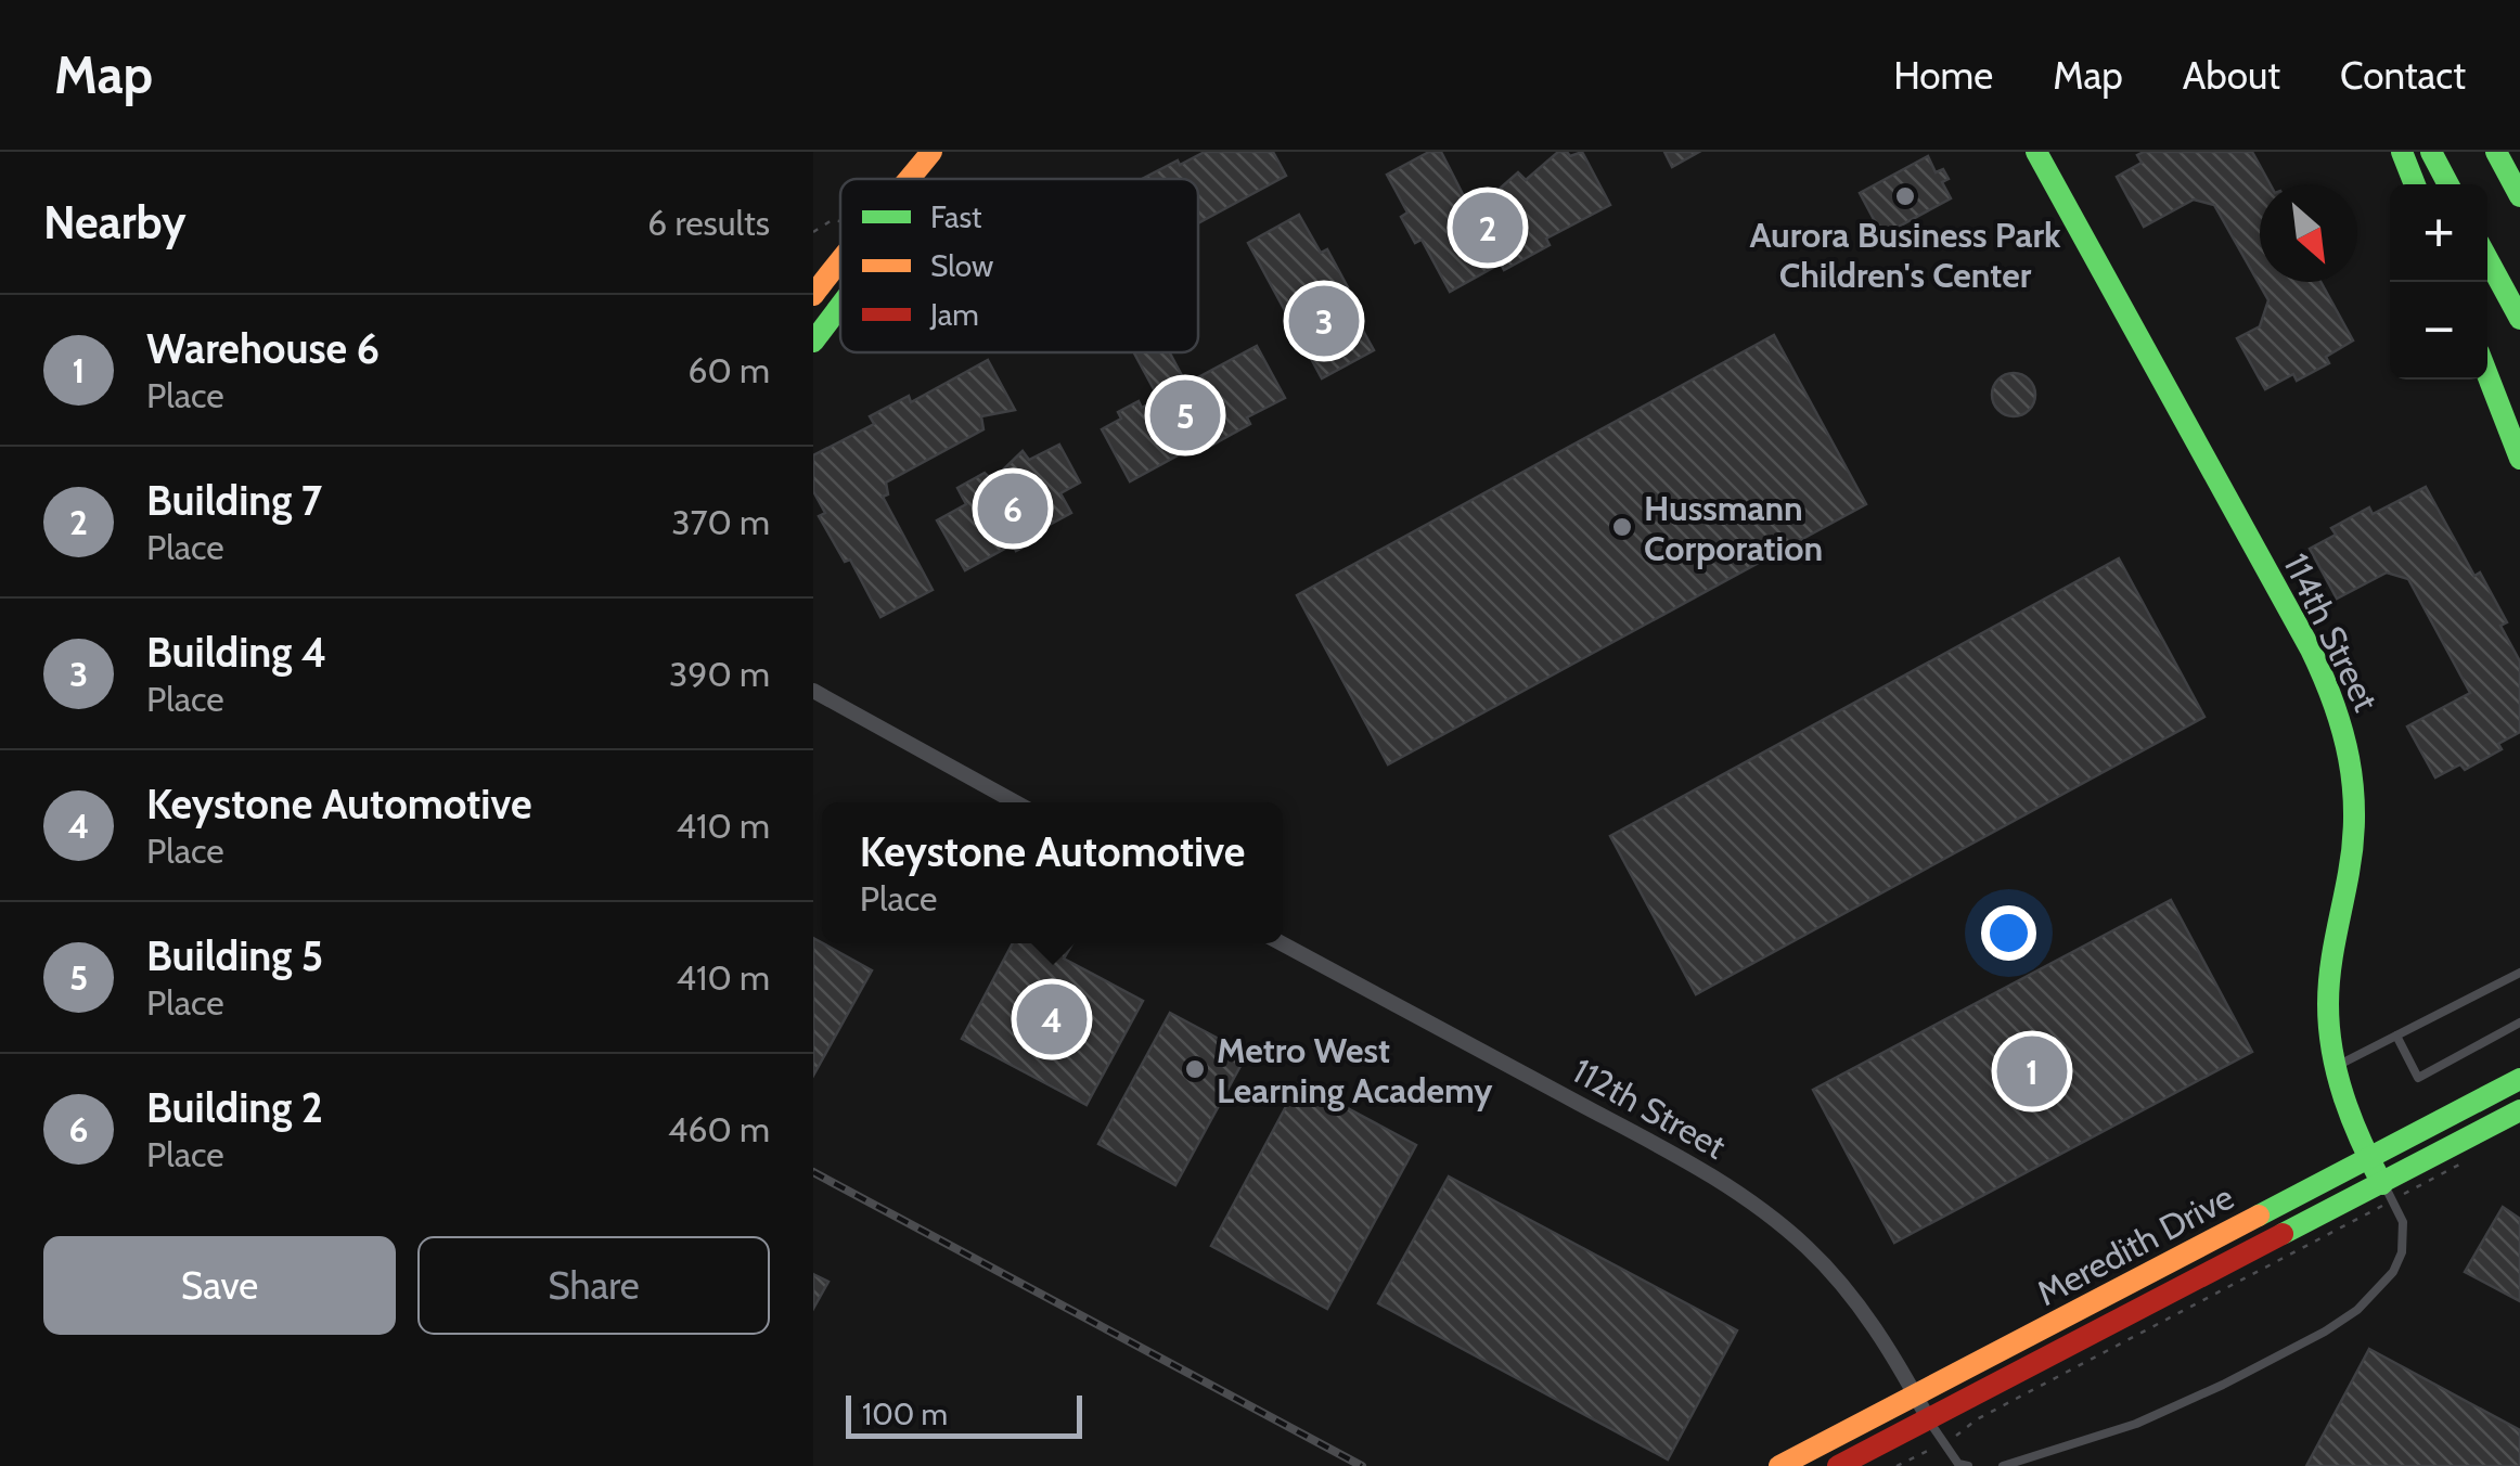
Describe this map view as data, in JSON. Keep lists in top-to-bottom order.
{
  "streets": {
    "main road": ["114th Street", "Meredith Drive"],
    "street": ["112th Street"]
  },
  "crossings": [
    ["114th Street", "Meredith Drive"],
    ["112th Street", "Meredith Drive"]
  ],
  "places": ["Aurora Business Park Children's Center", "Hussmann Corporation", "Metro West Learning Academy"],
  "legend": ["Fast", "Slow", "Jam"],
  "scale_bar": "100 m",
  "north": "bottom right",
  "page": {
    "header": "Map",
    "nav": [
      "Home",
      "Map",
      "About",
      "Contact"
    ],
    "heading": ["Nearby", "6 results"],
    "map_buttons": ["+", "−"],
    "pins": [
      "2",
      "3",
      "5",
      "6",
      "4",
      "1"
    ],
    "list": [
      {
        "mark": "1",
        "name": "Warehouse 6",
        "note": "Place",
        "value": "60 m"
      },
      {
        "mark": "2",
        "name": "Building 7",
        "note": "Place",
        "value": "370 m"
      },
      {
        "mark": "3",
        "name": "Building 4",
        "note": "Place",
        "value": "390 m"
      },
      {
        "mark": "4",
        "name": "Keystone Automotive",
        "note": "Place",
        "value": "410 m"
      },
      {
        "mark": "5",
        "name": "Building 5",
        "note": "Place",
        "value": "410 m"
      },
      {
        "mark": "6",
        "name": "Building 2",
        "note": "Place",
        "value": "460 m"
      }
    ],
    "popup": ["Keystone Automotive", "Place"],
    "buttons": ["Save", "Share"],
    "scale": "100 m"
  }
}
